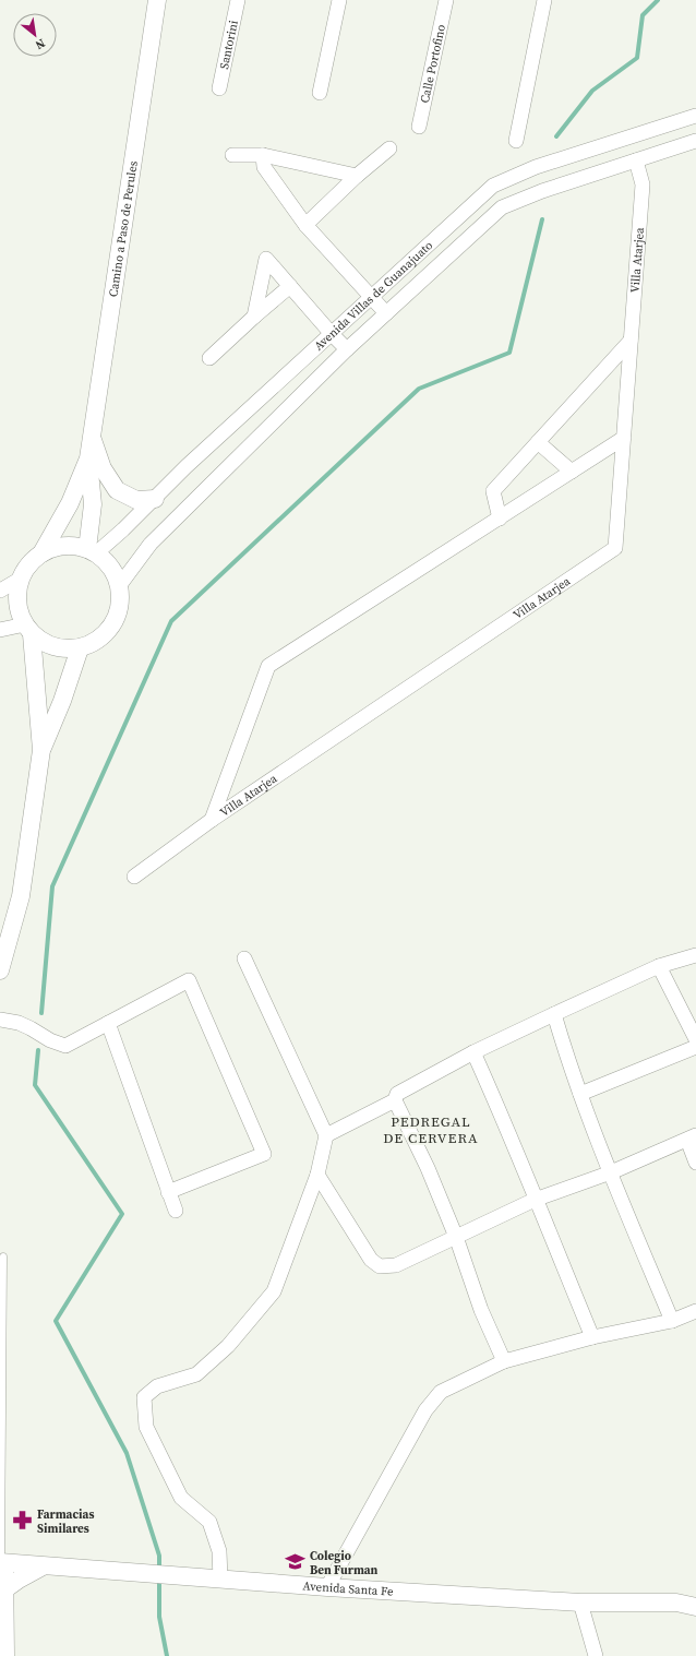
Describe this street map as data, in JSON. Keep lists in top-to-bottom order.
{
  "streets": {
    "street": [
      "Santorini",
      "Calle Portofino",
      "Camino a Paso de Perules",
      "Villa Atarjea",
      "Avenida Villas de Guanajuato",
      "Avenida Santa Fe"
    ]
  },
  "crossings": [
    ["Camino a Paso de Perules", "Avenida Villas de Guanajuato"],
    ["Villa Atarjea", "Avenida Villas de Guanajuato"]
  ],
  "districts": ["PEDREGAL DE CERVERA"],
  "places": {
    "pharmacy": ["Farmacias Similares"],
    "school or university": ["Colegio Ben Furman"]
  },
  "north": "bottom right"
}
